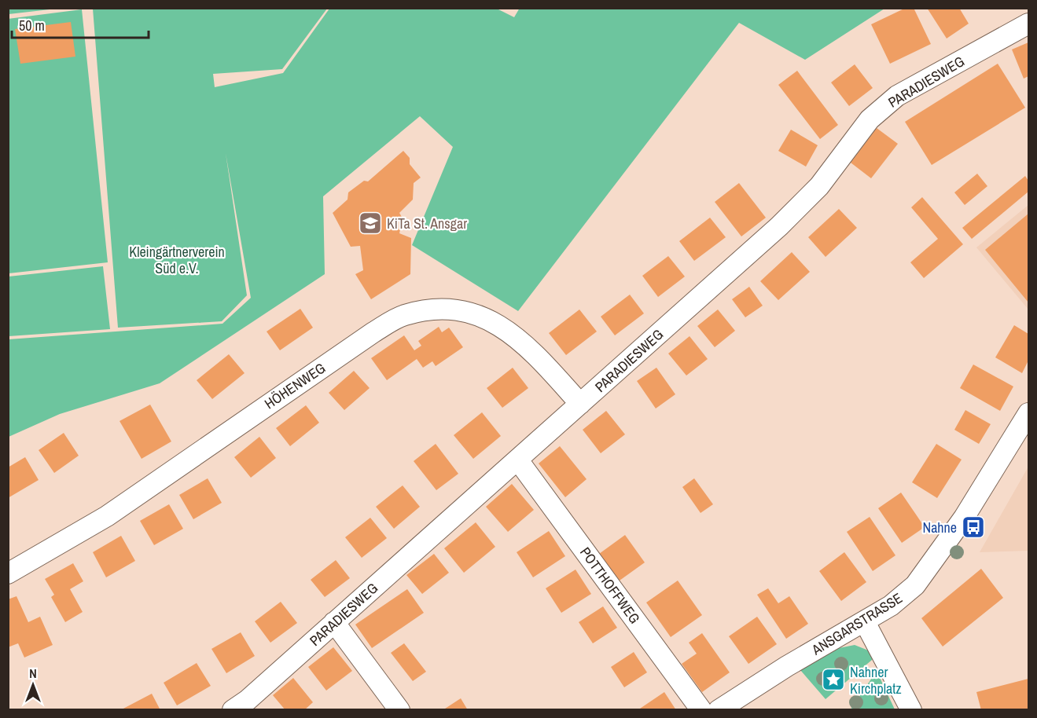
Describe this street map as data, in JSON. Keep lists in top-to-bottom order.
{
  "streets": {
    "street": [
      "PARADIESWEG",
      "HÖHENWEG",
      "POTTHOFFWEG",
      "ANSGARSTRASSE"
    ]
  },
  "crossings": [
    ["PARADIESWEG", "HÖHENWEG"],
    ["PARADIESWEG", "POTTHOFFWEG"]
  ],
  "parks": ["Kleingärtnerverein Süd e.V."],
  "places": {
    "school or university": ["KiTa St. Ansgar"],
    "bus stop": ["Nahne"],
    "place": ["Nahner Kirchplatz"]
  },
  "scale_bar": "50 m",
  "north": "top"
}
